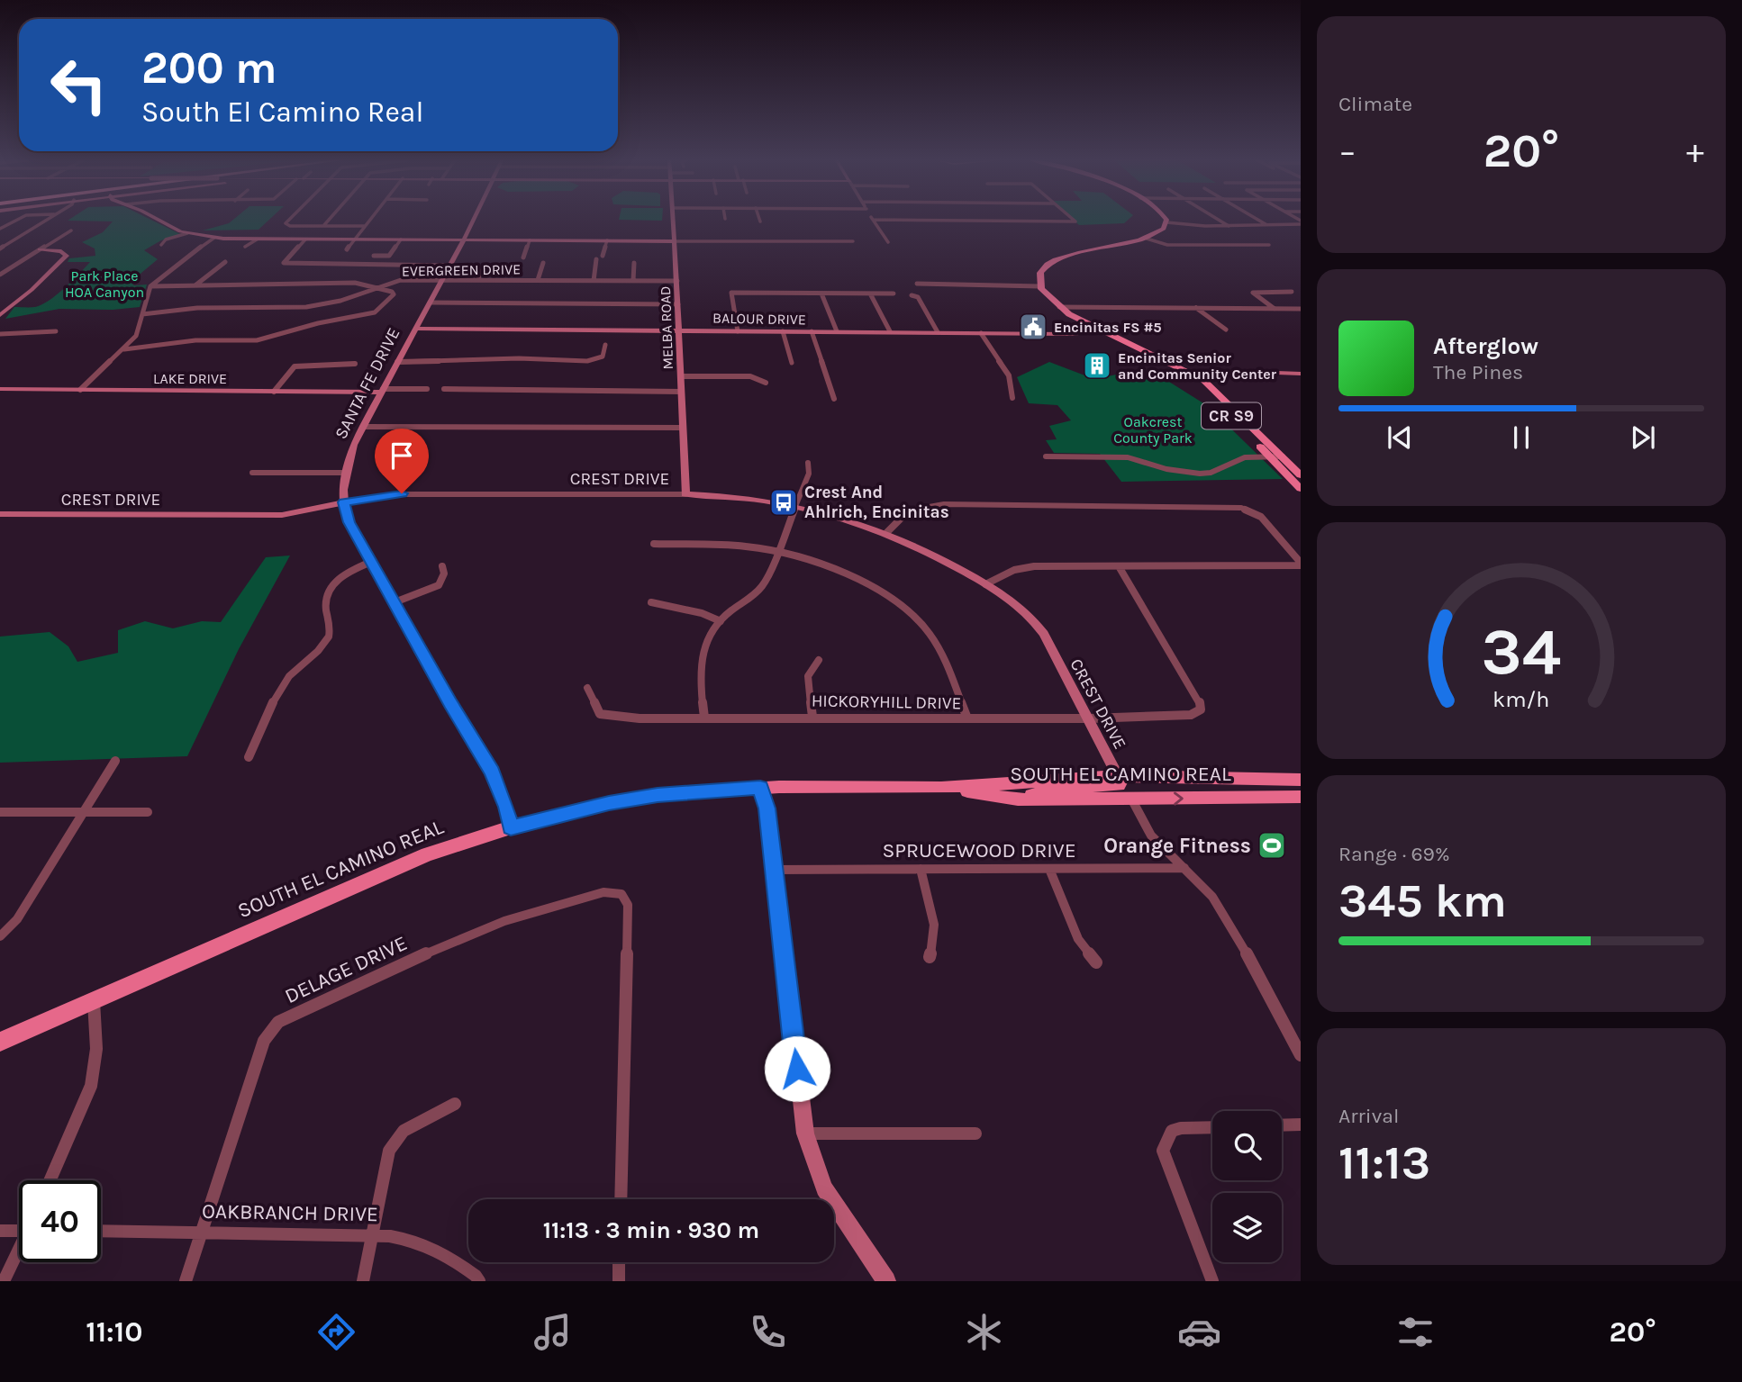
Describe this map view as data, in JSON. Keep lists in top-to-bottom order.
{
  "streets": {
    "main road": ["SANTA FE DRIVE", "CR S9", "SOUTH EL CAMINO REAL"],
    "street": [
      "EVERGREEN DRIVE",
      "BALOUR DRIVE",
      "MELBA ROAD",
      "LAKE DRIVE",
      "CREST DRIVE",
      "HICKORYHILL DRIVE",
      "SPRUCEWOOD DRIVE",
      "DELAGE DRIVE",
      "OAKBRANCH DRIVE"
    ]
  },
  "crossings": [
    ["EVERGREEN DRIVE", "MELBA ROAD"],
    ["EVERGREEN DRIVE", "SANTA FE DRIVE"],
    ["BALOUR DRIVE", "MELBA ROAD"],
    ["BALOUR DRIVE", "SANTA FE DRIVE"],
    ["BALOUR DRIVE", "CR S9"],
    ["MELBA ROAD", "CREST DRIVE"],
    ["LAKE DRIVE", "SANTA FE DRIVE"],
    ["SANTA FE DRIVE", "CREST DRIVE"],
    ["SANTA FE DRIVE", "SOUTH EL CAMINO REAL"],
    ["CREST DRIVE", "HICKORYHILL DRIVE"],
    ["CREST DRIVE", "SOUTH EL CAMINO REAL"],
    ["DELAGE DRIVE", "OAKBRANCH DRIVE"]
  ],
  "parks": ["Park Place HOA Canyon", "Oakcrest County Park"],
  "places": {
    "public building": ["Encinitas FS #5"],
    "building": ["Encinitas Senior and Community Center"],
    "bus stop": ["Crest And Ahlrich, Encinitas"],
    "sports": ["Orange Fitness"]
  },
  "page": {
    "tile": [
      "Climate",
      ["Range · 69%", "345 km"],
      ["Arrival", "11:13"]
    ],
    "turn": ["200 m", "South El Camino Real"],
    "heat": ["−", "20°", "+"],
    "song": ["Afterglow", "The Pines"],
    "limit": "40",
    "trip": "11:13 · 3 min · 930 m",
    "tabs": ["11:10", "20°"],
    "gauge": ["34", "km/h"]
  }
}
